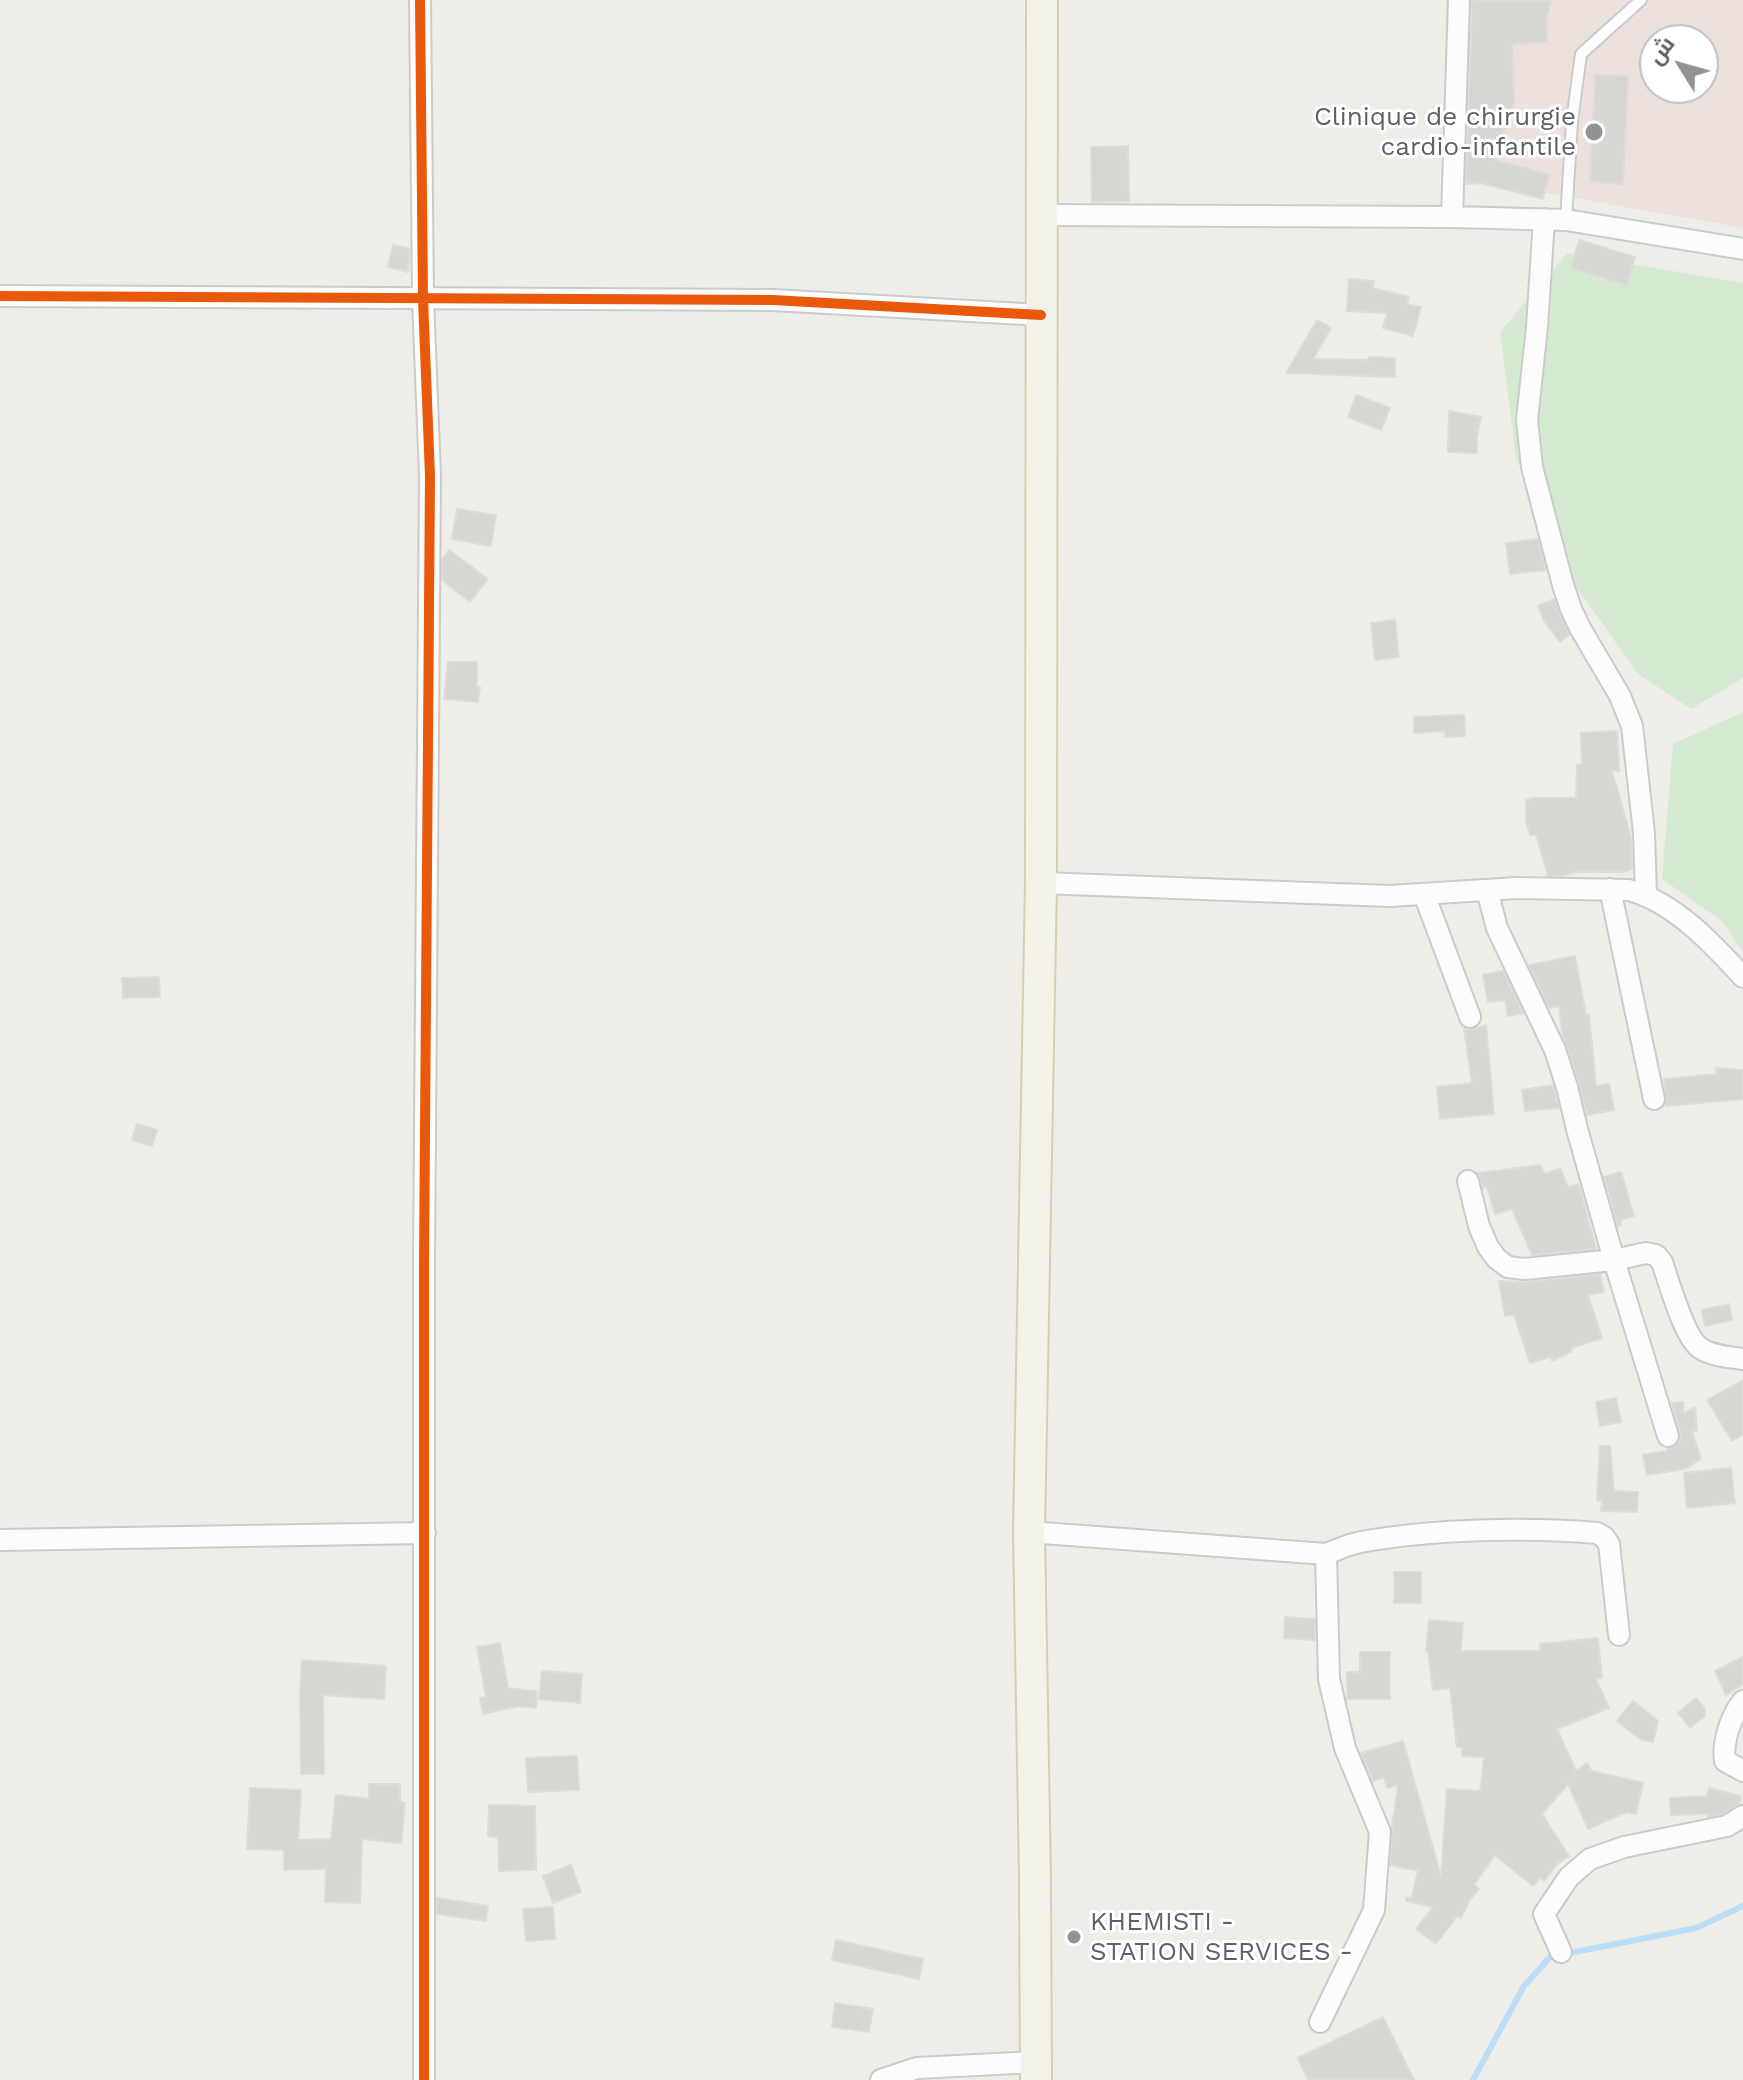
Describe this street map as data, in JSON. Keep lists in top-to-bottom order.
{
  "places": ["Clinique de chirurgie cardio-infantile", "KHEMISTI - STATION SERVICES -"],
  "north": "top left"
}
